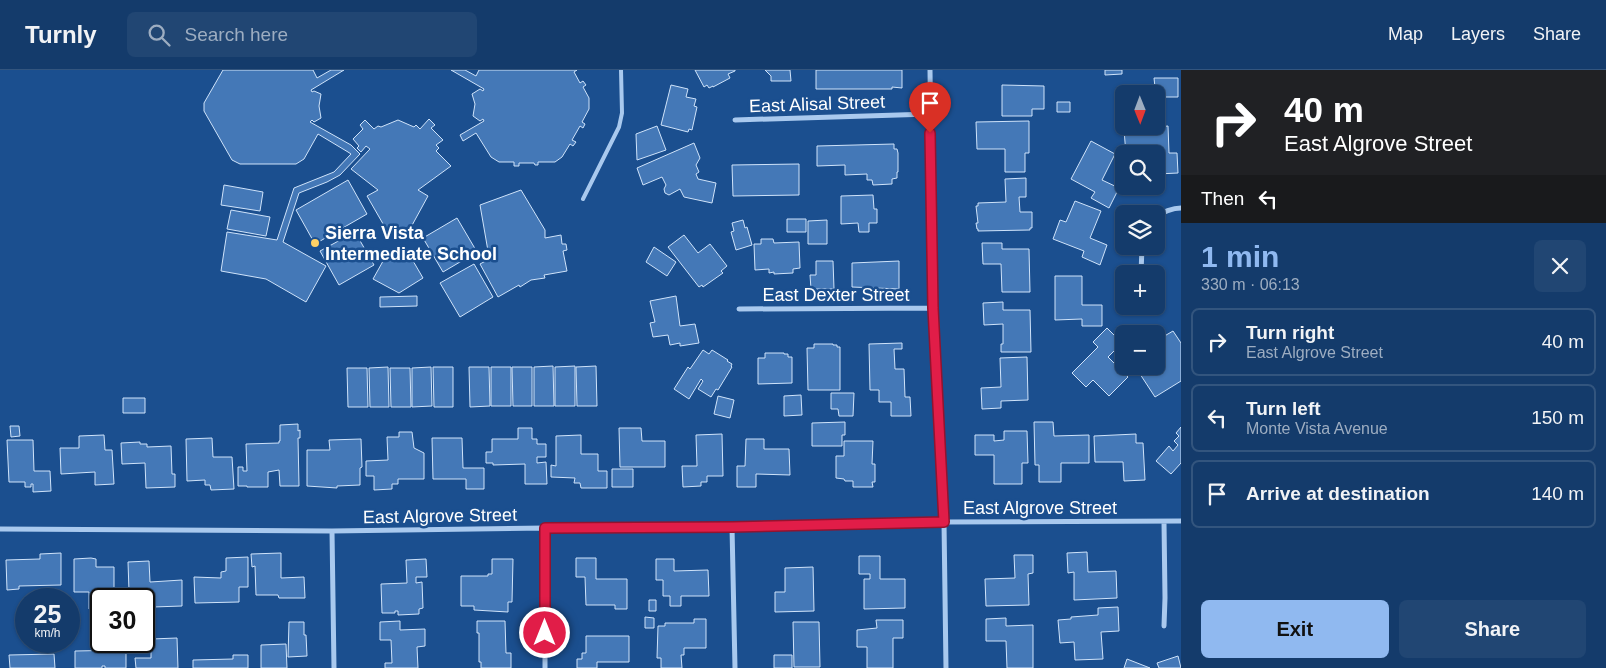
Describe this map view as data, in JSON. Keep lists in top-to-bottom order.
{
  "streets": {
    "street": ["East Alisal Street", "East Dexter Street", "East Algrove Street"]
  },
  "places": ["Sierra Vista Intermediate School"],
  "north": "bottom",
  "page": {
    "header": "Turnly",
    "search": "Search here",
    "nav": ["Map", "Layers", "Share"],
    "turn": ["40 m", "East Algrove Street"],
    "map_buttons": ["+", "−"],
    "then": "Then",
    "heading": ["1 min", "330 m · 06:13"],
    "list": [
      {
        "name": "Turn right",
        "note": "East Algrove Street",
        "value": "40 m"
      },
      {
        "name": "Turn left",
        "note": "Monte Vista Avenue",
        "value": "150 m"
      },
      {
        "name": "Arrive at destination",
        "value": "140 m"
      }
    ],
    "speed": "25 km/h",
    "limit": "30",
    "buttons": ["Exit", "Share"]
  }
}
